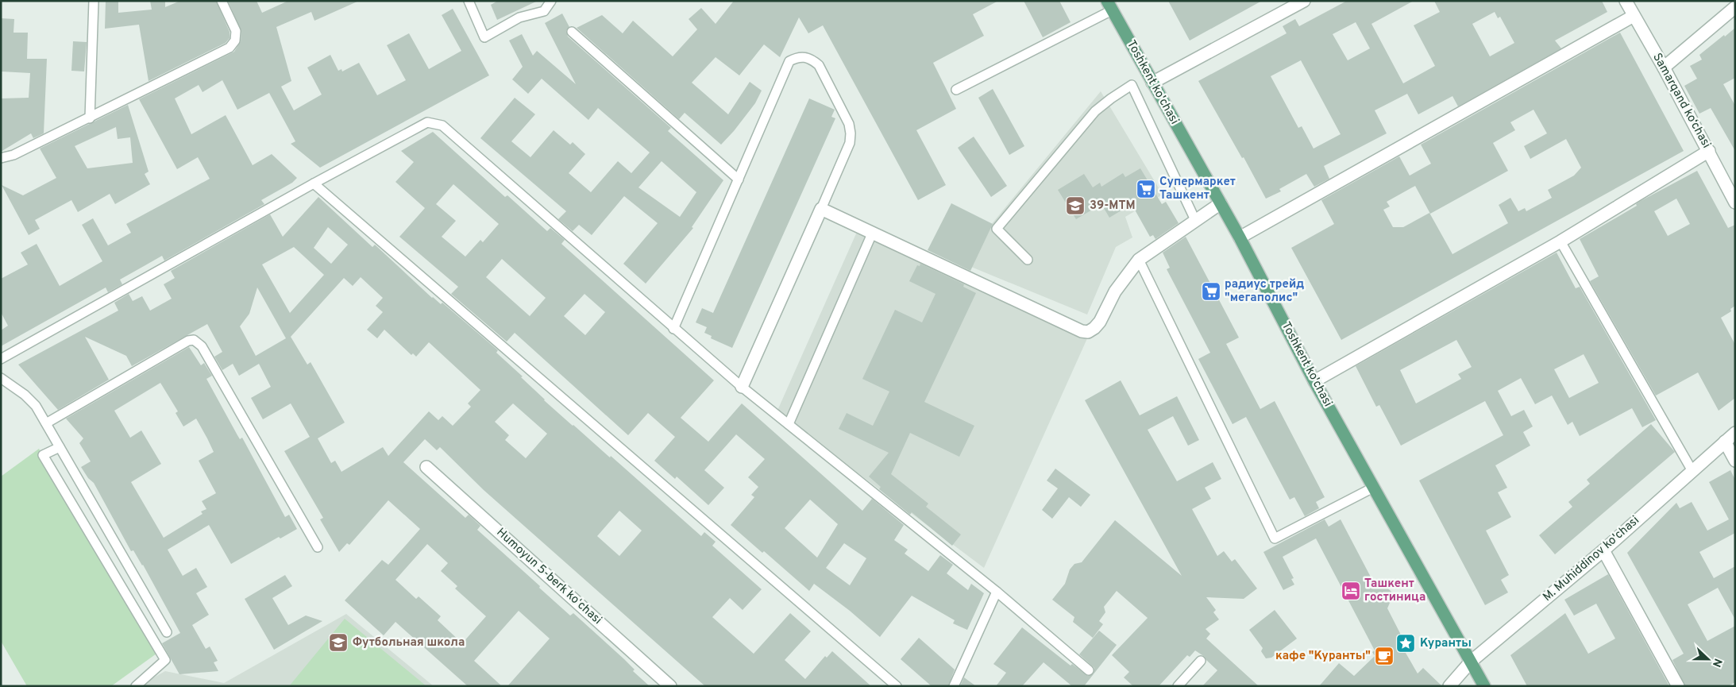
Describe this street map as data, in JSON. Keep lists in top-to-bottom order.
{
  "streets": {
    "main road": ["Toshkent ko'chasi"],
    "street": ["Samarqand ko‘chasi", "M. Muhiddinov ko'chasi", "Humoyun 5-berk koʻchasi"]
  },
  "crossings": [
    ["Toshkent ko'chasi", "M. Muhiddinov ko'chasi"]
  ],
  "places": {
    "supermarket": ["Супермаркет Ташкент", "радиус трейд \"мегаполис\""],
    "school or university": ["39-MTM", "Футбольная школа"],
    "hotel": ["Ташкент гостиница"],
    "place": ["Куранты"],
    "cafe": ["кафе \"Куранты\""]
  },
  "north": "right"
}
